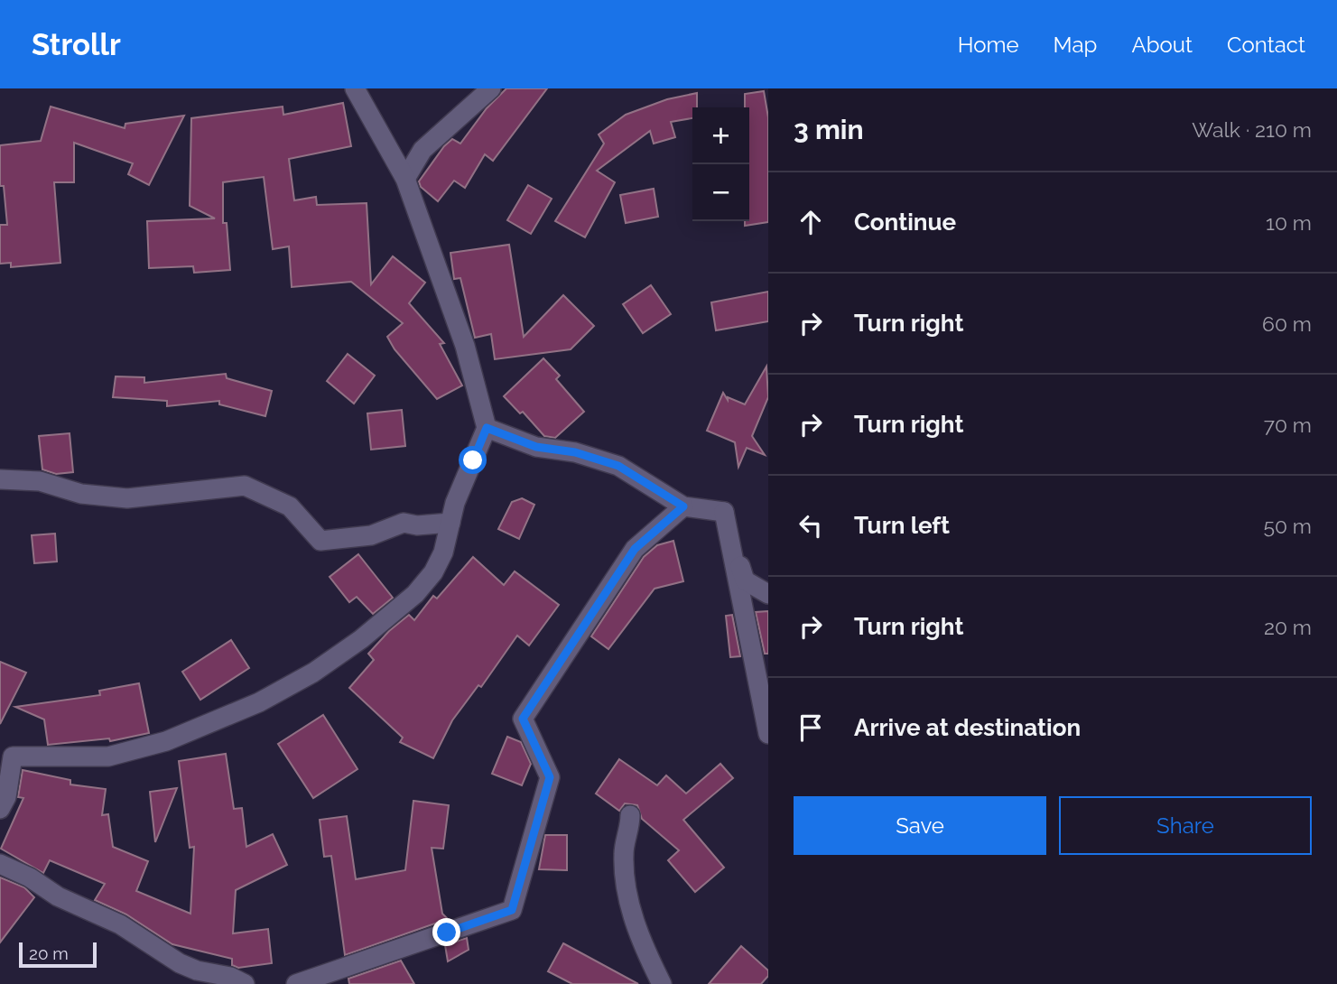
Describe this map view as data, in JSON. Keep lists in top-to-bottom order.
{
  "scale_bar": "20 m",
  "page": {
    "header": "Strollr",
    "nav": [
      "Home",
      "Map",
      "About",
      "Contact"
    ],
    "heading": ["3 min", "Walk · 210 m"],
    "map_buttons": ["+", "−"],
    "list": [
      ["Continue", "10 m"],
      ["Turn right", "60 m"],
      ["Turn right", "70 m"],
      ["Turn left", "50 m"],
      ["Turn right", "20 m"],
      "Arrive at destination"
    ],
    "buttons": ["Save", "Share"],
    "scale": "20 m"
  }
}
